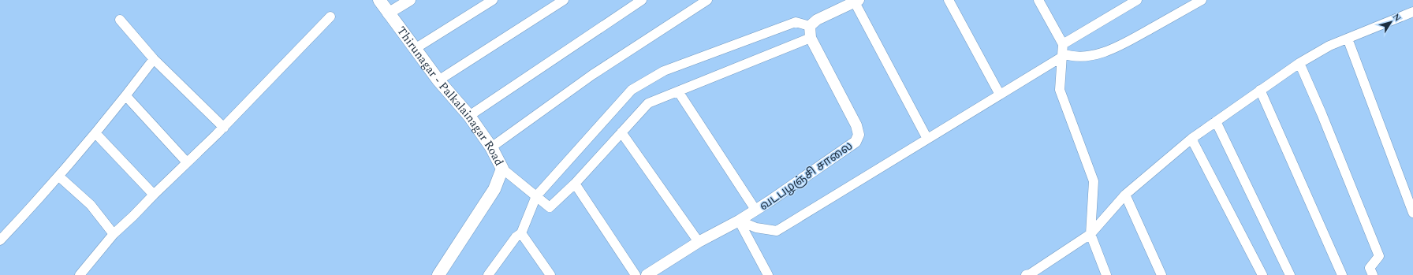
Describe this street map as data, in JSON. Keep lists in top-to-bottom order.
{
  "streets": {
    "main road": ["Thirunagar - Palkalainagar Road"],
    "street": ["வடபழஞ்சி சாலை"]
  },
  "north": "top right"
}
